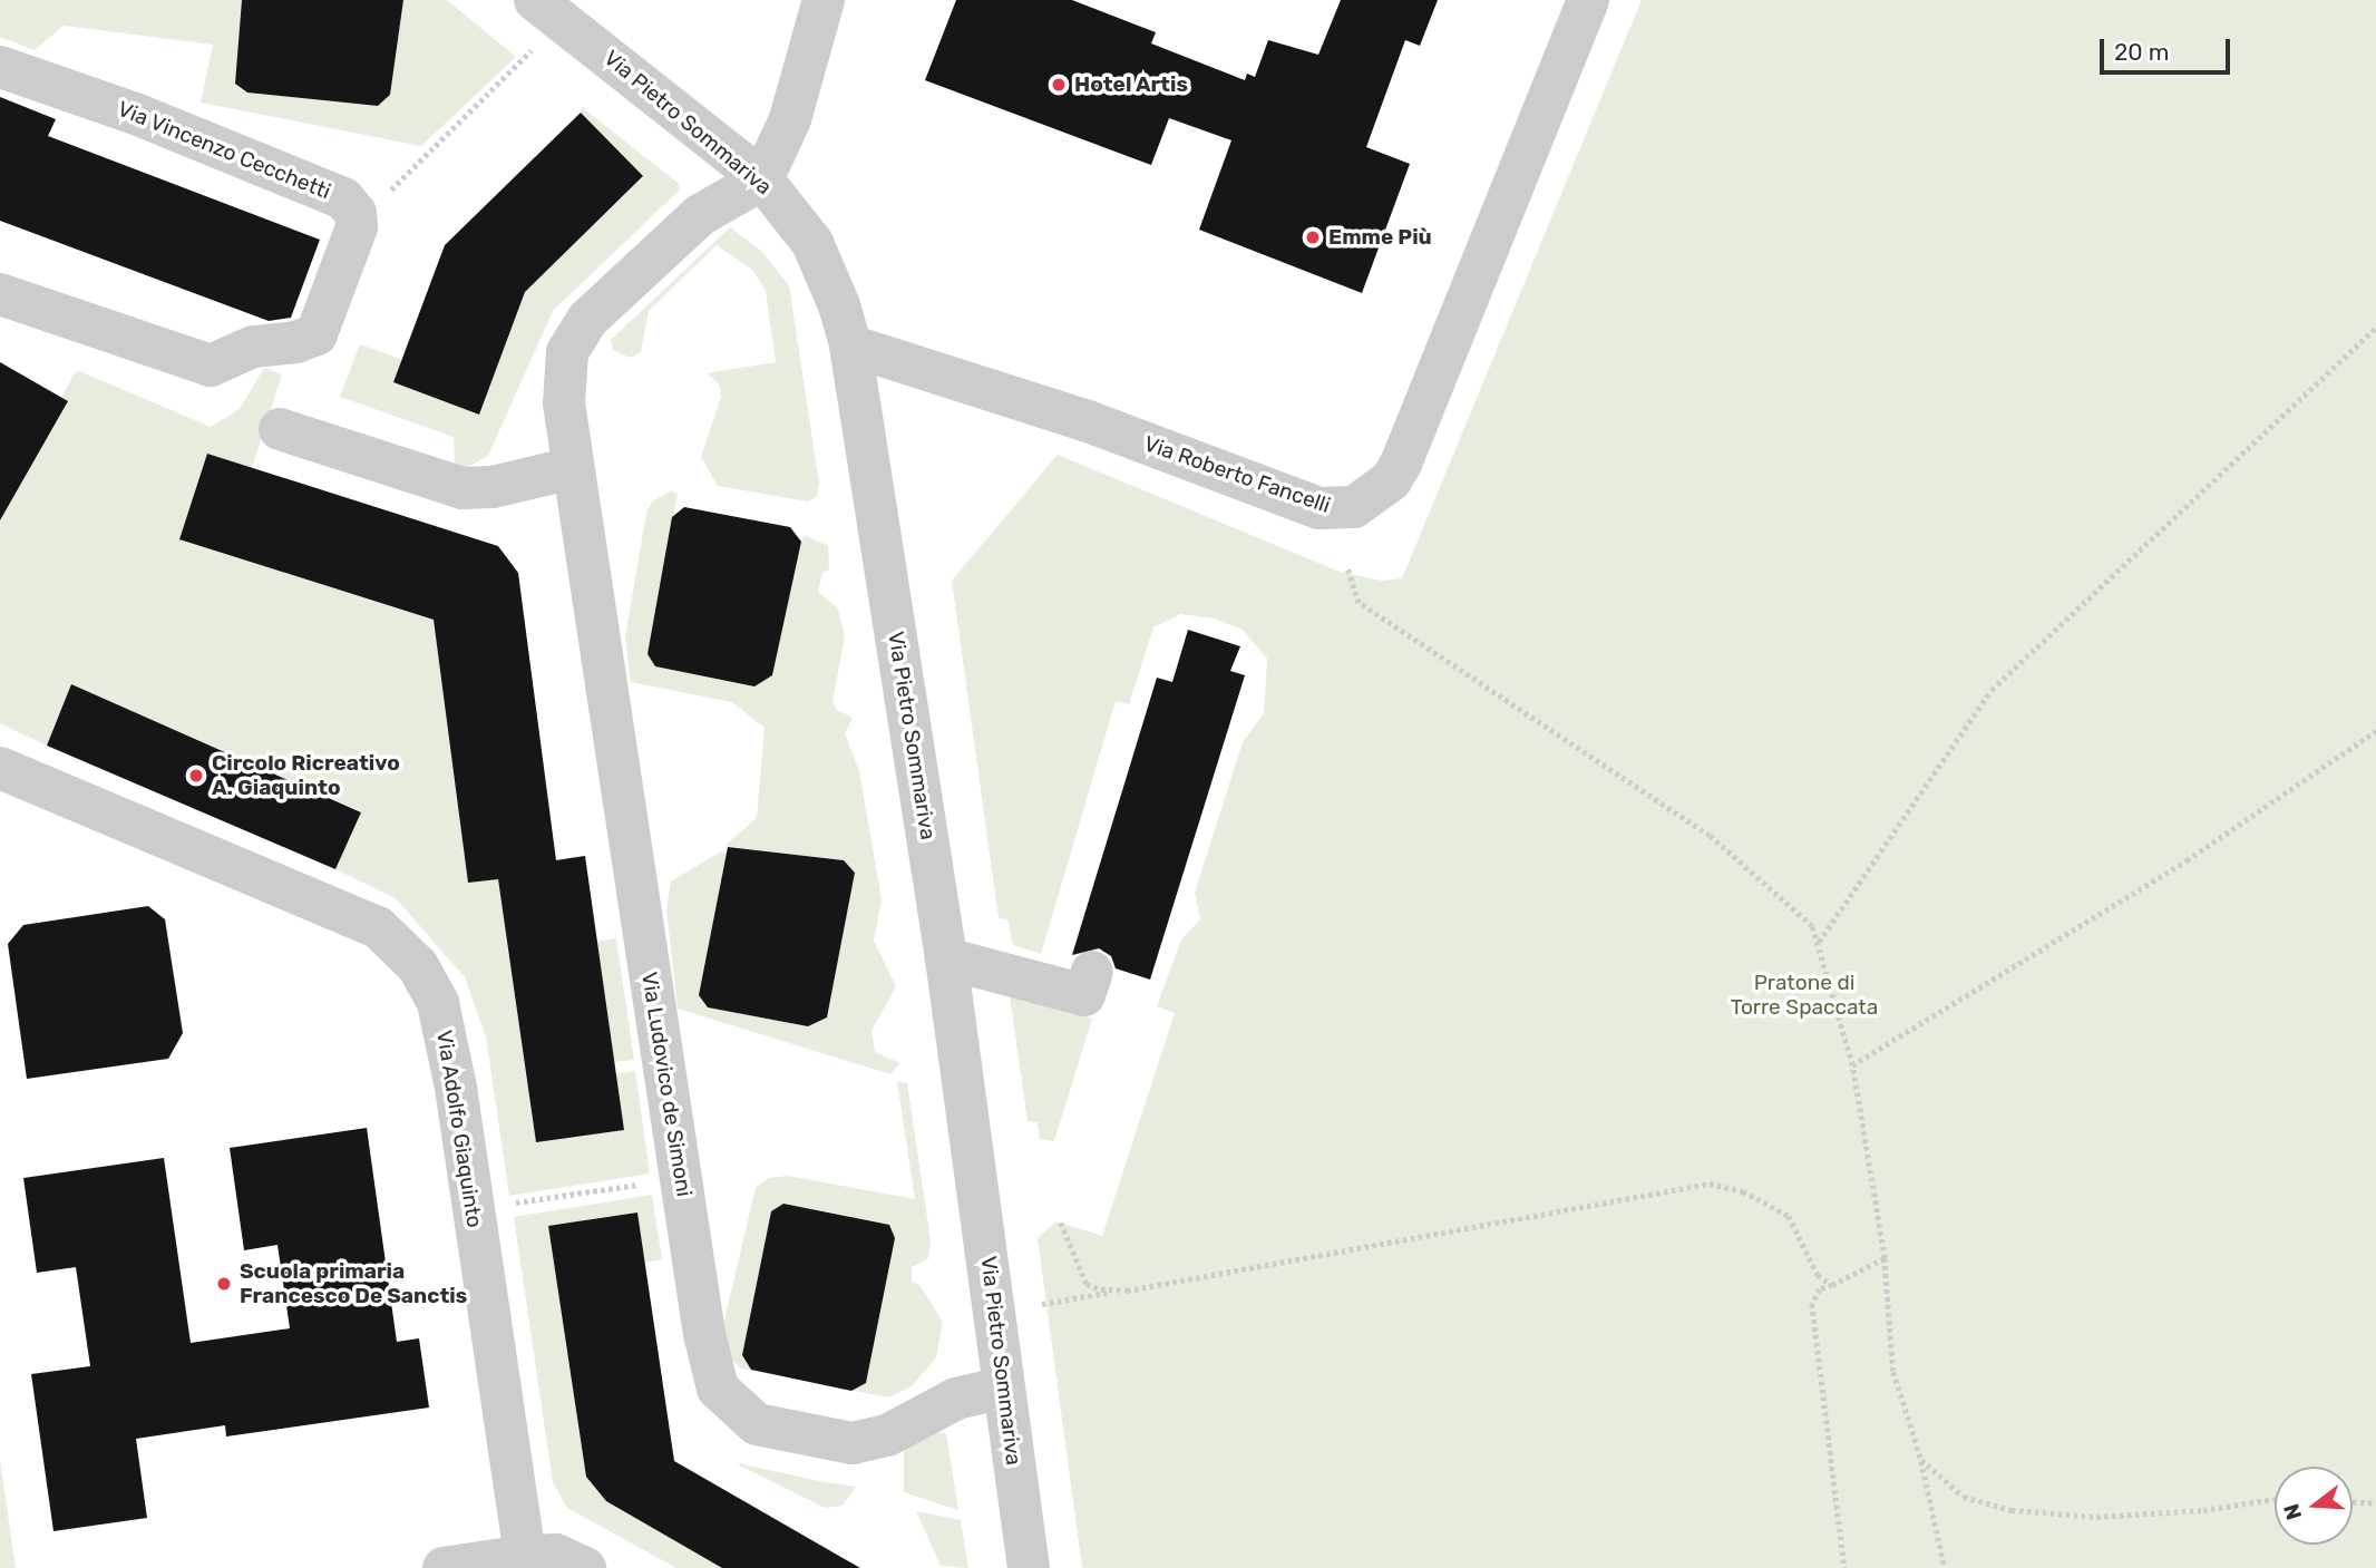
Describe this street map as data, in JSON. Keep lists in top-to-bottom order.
{
  "streets": {
    "street": [
      "Via Pietro Sommariva",
      "Via Vincenzo Cecchetti",
      "Via Roberto Fancelli",
      "Via Ludovico de Simoni",
      "Via Adolfo Giaquinto"
    ]
  },
  "crossings": [
    ["Via Pietro Sommariva", "Via Roberto Fancelli"],
    ["Via Pietro Sommariva", "Via Ludovico de Simoni"]
  ],
  "parks": ["Pratone di Torre Spaccata"],
  "places": [
    "Hotel Artis",
    "Emme Più",
    "Circolo Ricreativo A. Giaquinto",
    "Scuola primaria Francesco De Sanctis"
  ],
  "scale_bar": "20 m",
  "north": "left"
}
